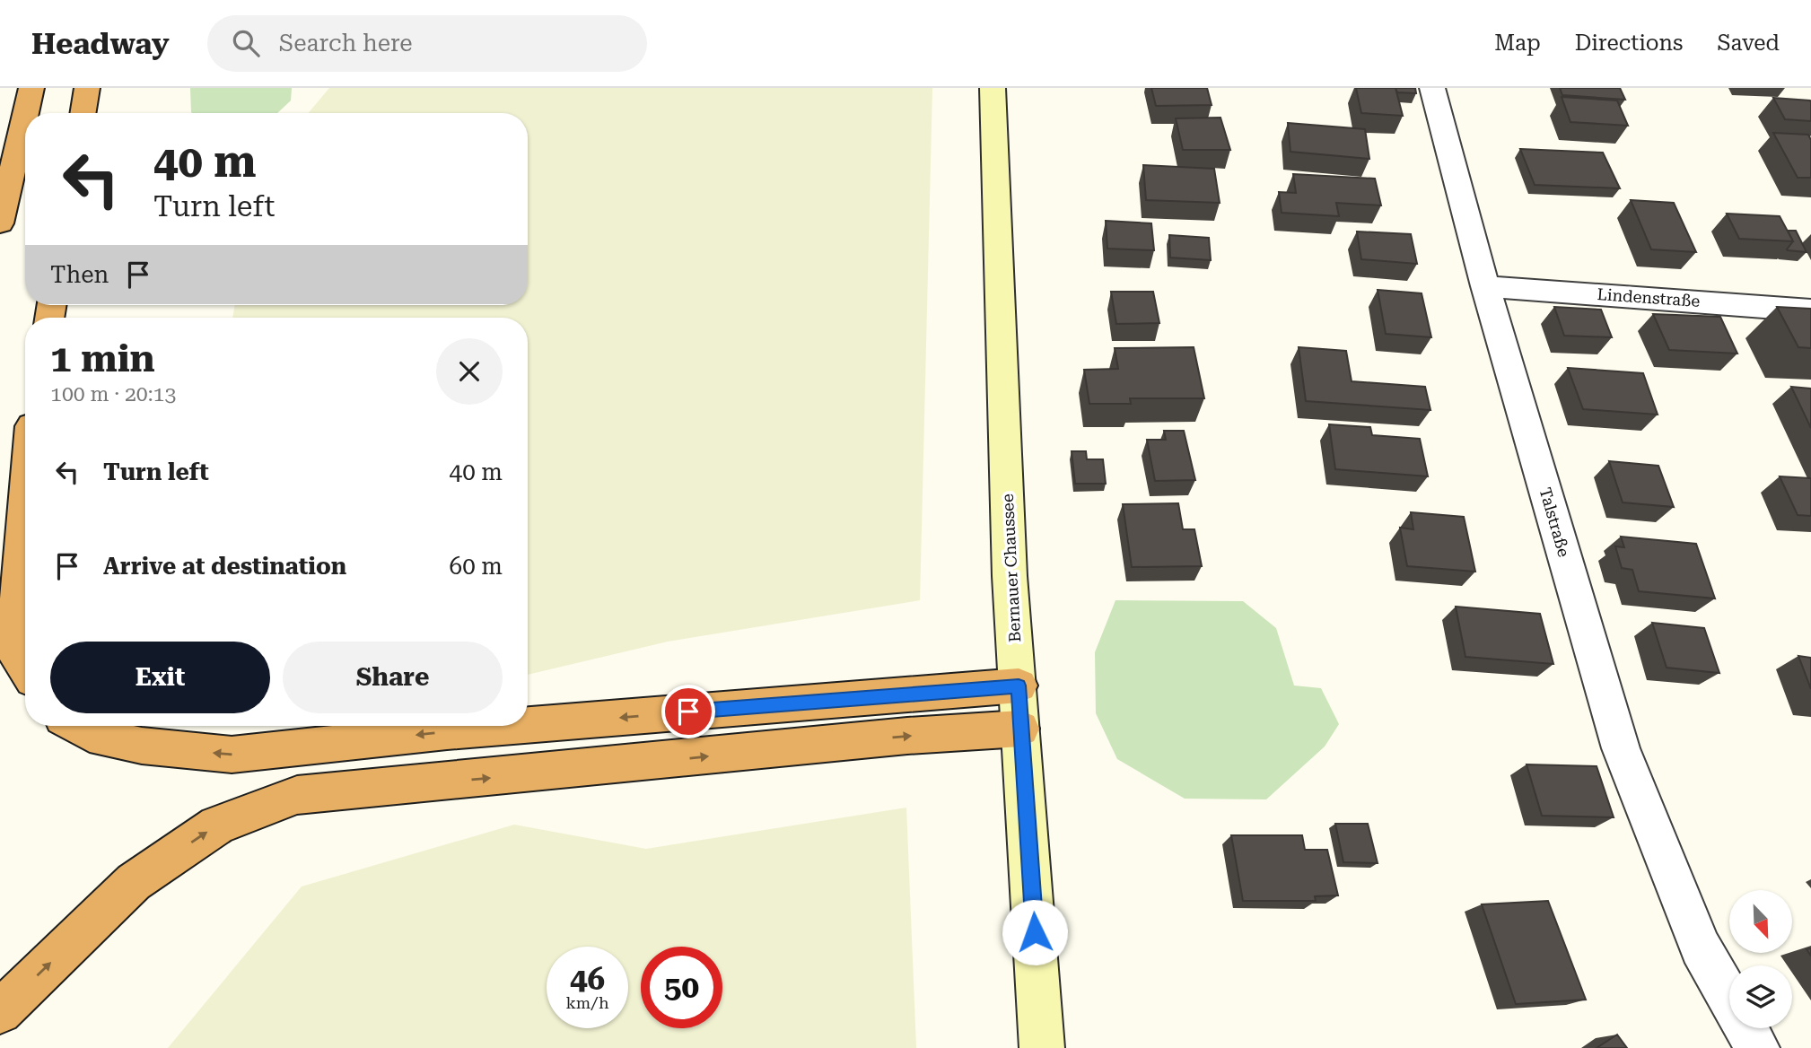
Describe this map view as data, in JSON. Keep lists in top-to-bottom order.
{
  "streets": {
    "main road": ["Bernauer Chaussee"],
    "street": ["Lindenstraße", "Talstraße"]
  },
  "crossings": [
    ["Lindenstraße", "Talstraße"]
  ],
  "north": "bottom right",
  "page": {
    "header": "Headway",
    "search": "Search here",
    "nav": ["Map", "Directions", "Saved"],
    "turn": ["40 m", "Turn left"],
    "then": "Then",
    "heading": ["1 min", "100 m · 20:13"],
    "list": [
      {
        "name": "Turn left",
        "value": "40 m"
      },
      {
        "name": "Arrive at destination",
        "value": "60 m"
      }
    ],
    "buttons": ["Exit", "Share"],
    "speed": "46 km/h",
    "limit": "50"
  }
}
